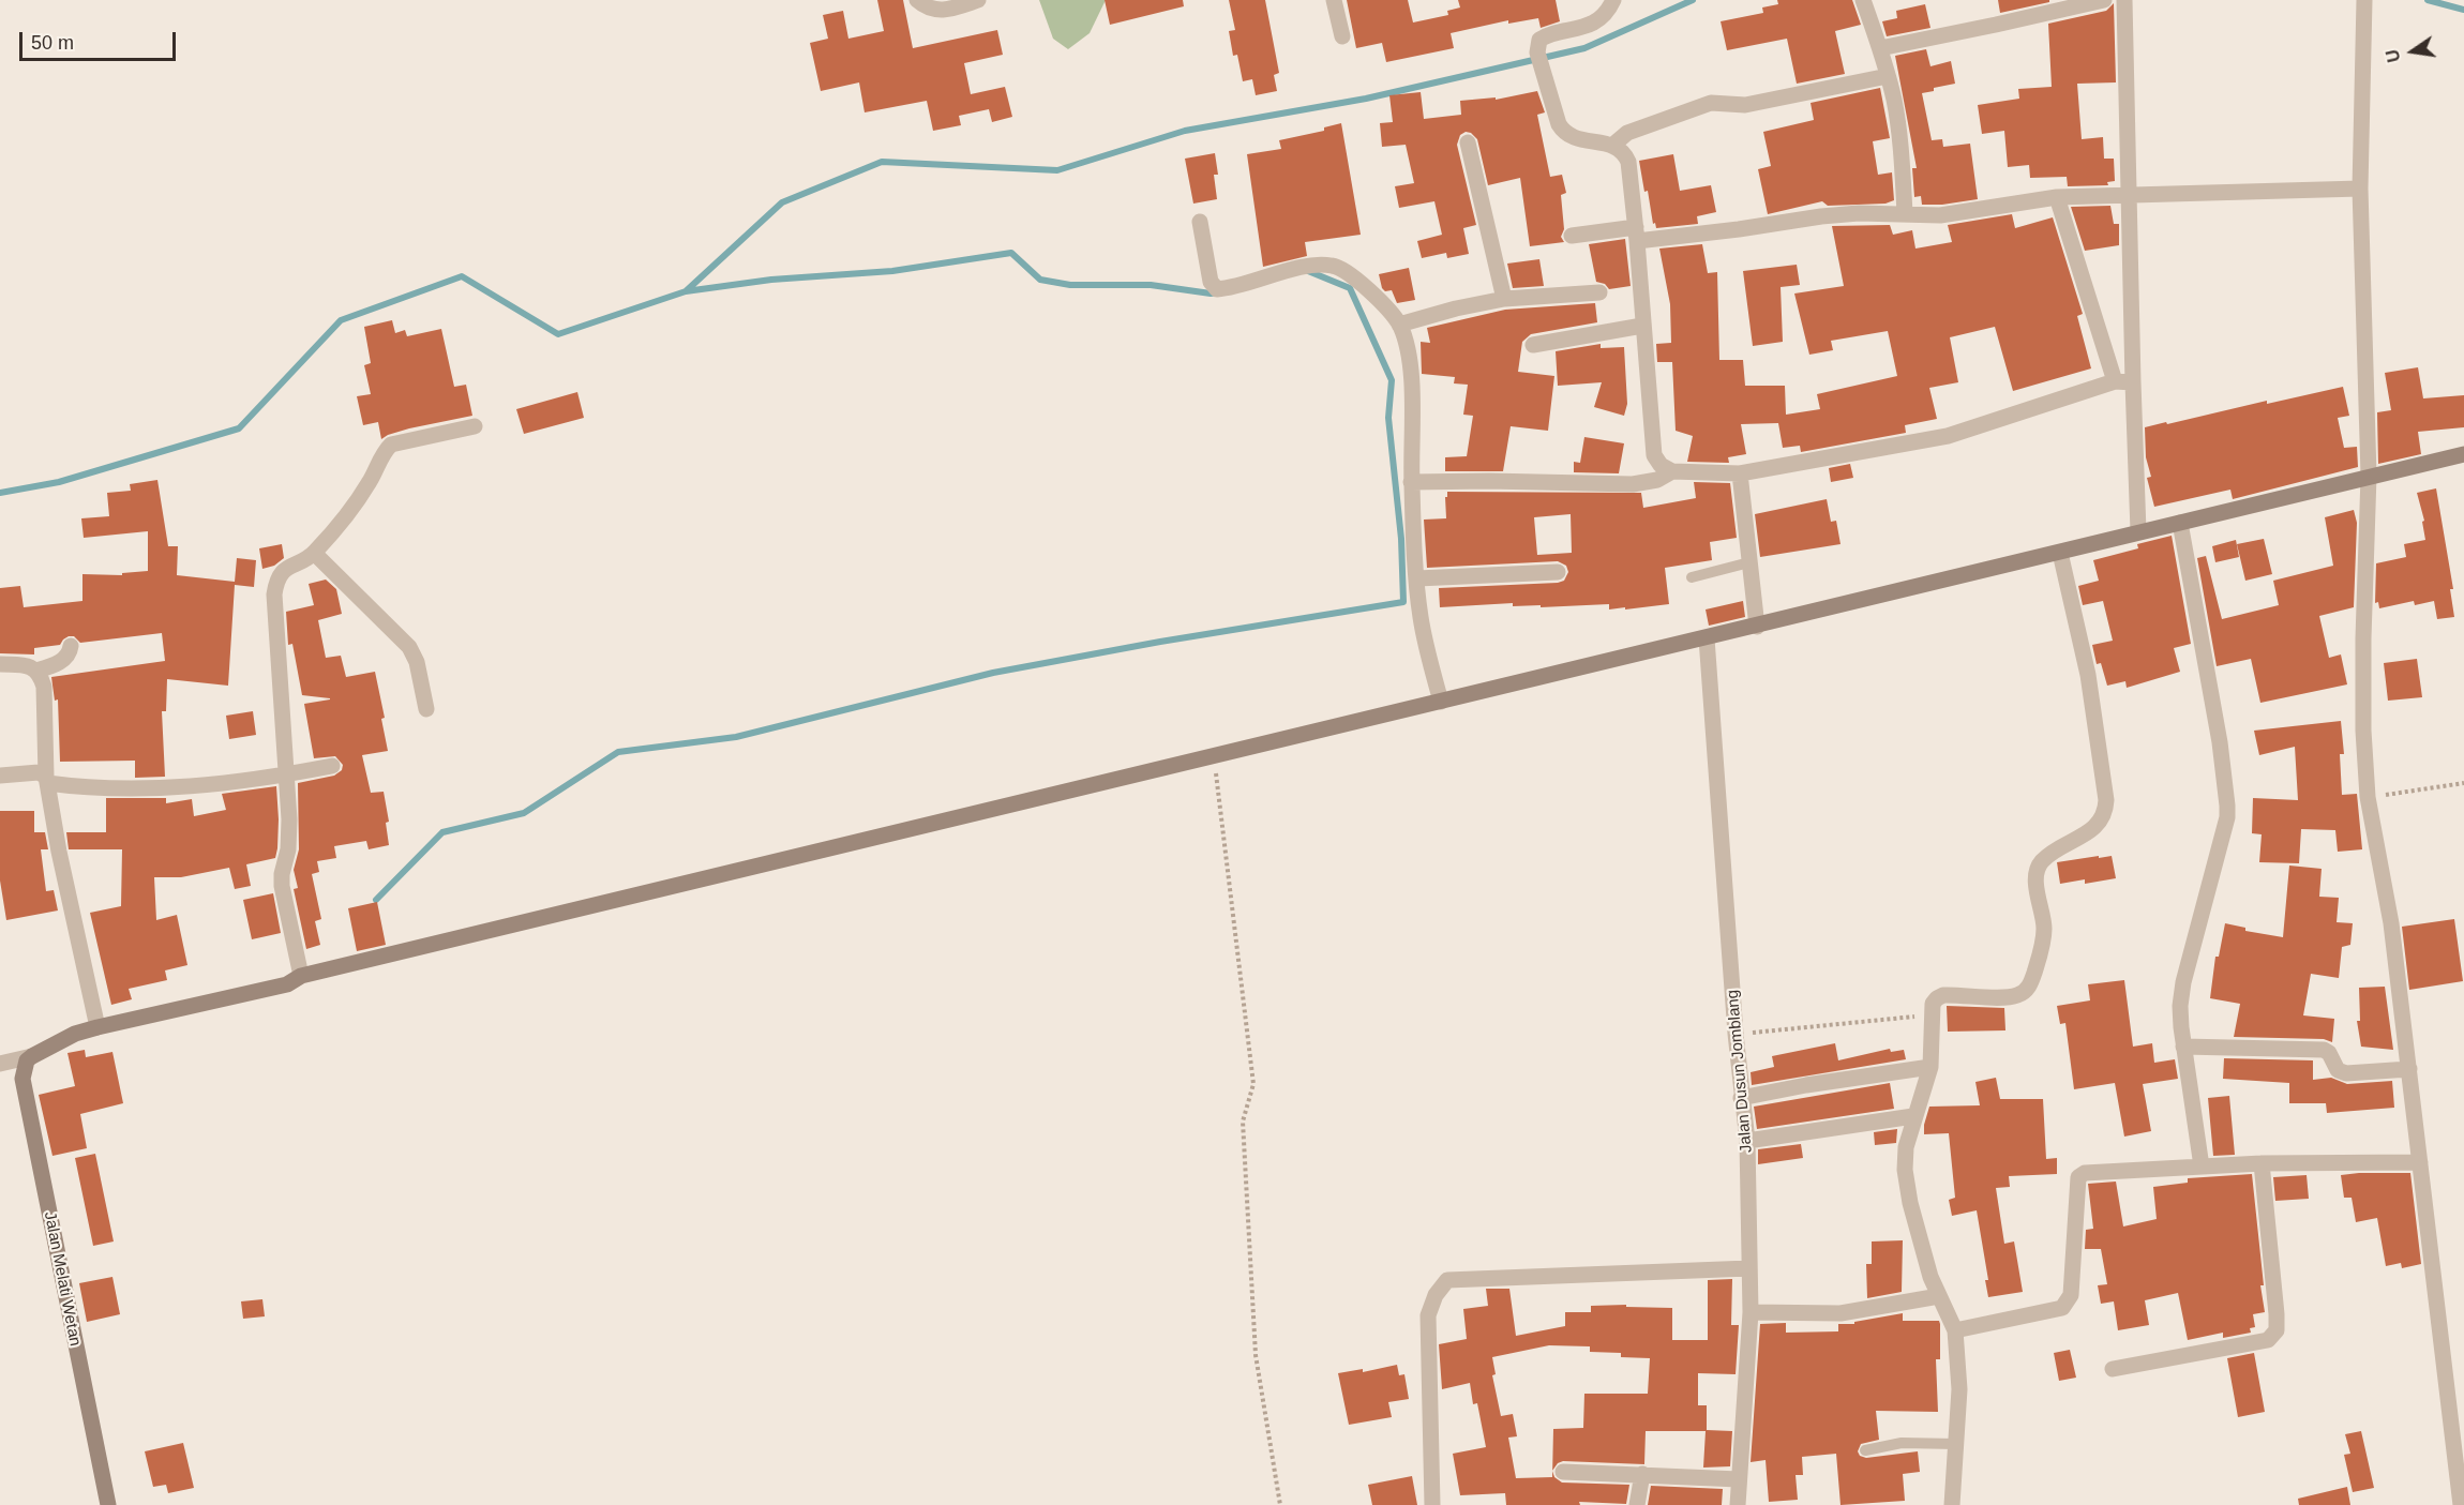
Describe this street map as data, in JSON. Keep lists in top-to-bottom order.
{
  "streets": {
    "street": ["Jalan Dusun Jomblang", "Jalan Melati Wetan"]
  },
  "scale_bar": "50 m",
  "north": "left"
}
